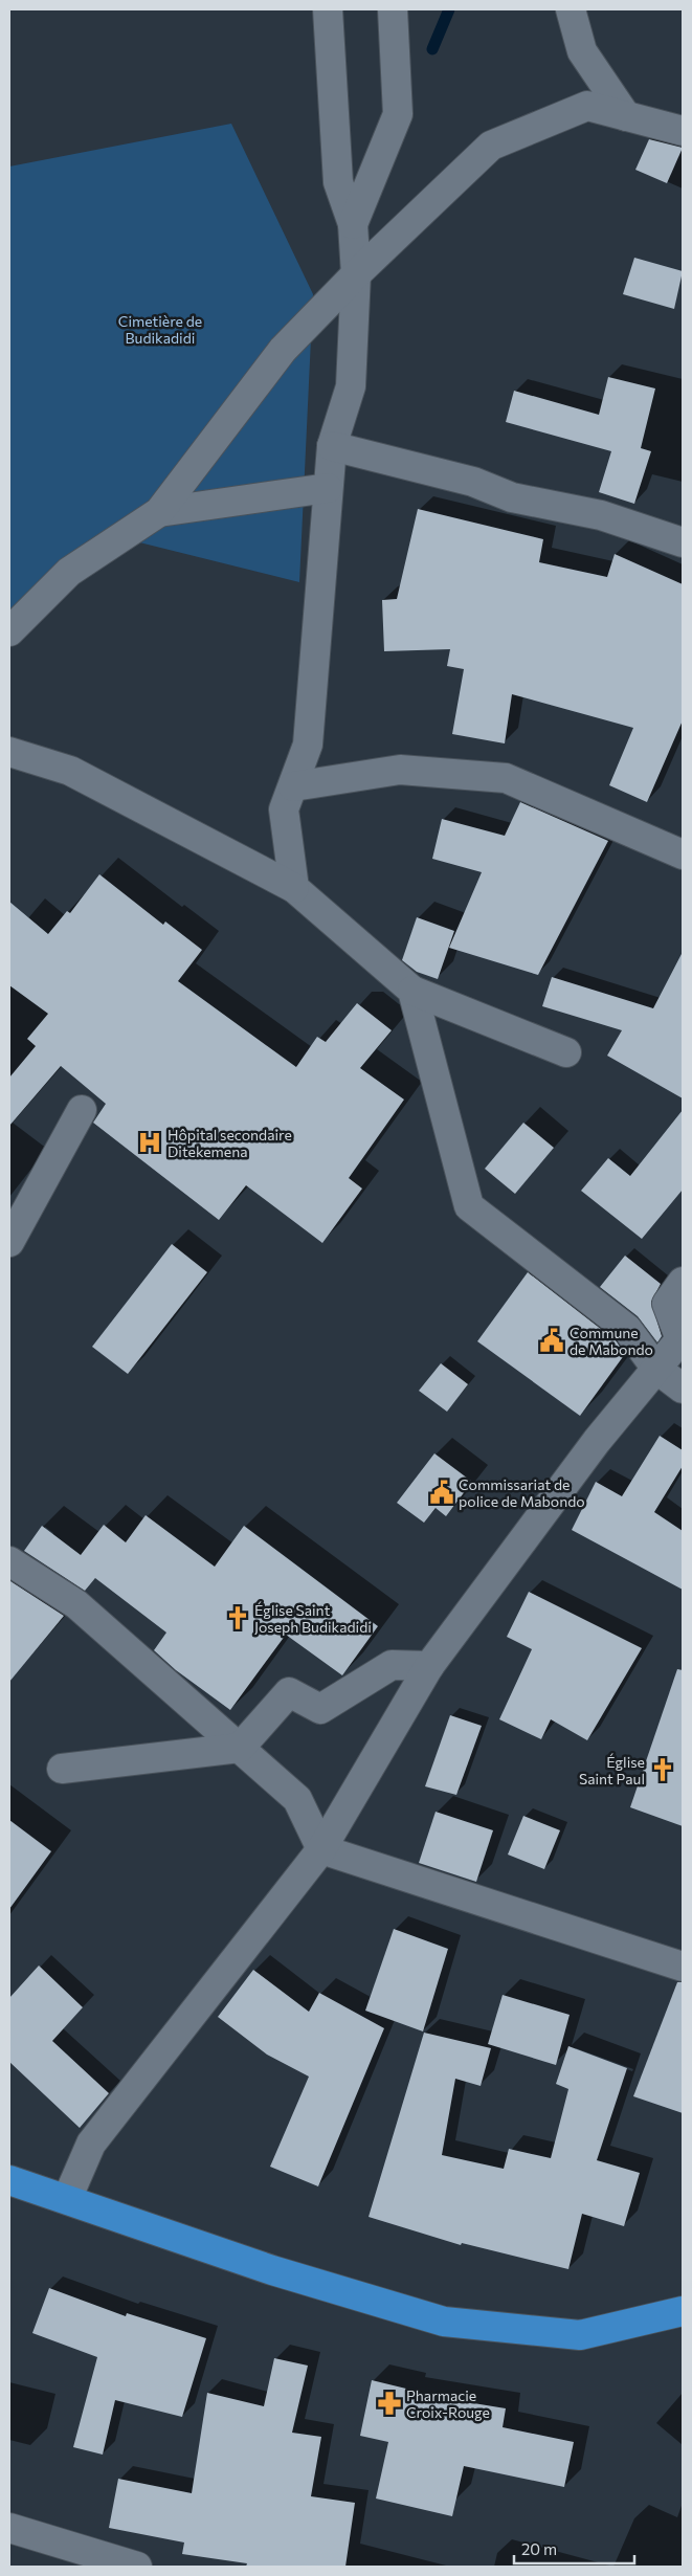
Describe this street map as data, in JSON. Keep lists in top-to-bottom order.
{
  "parks": ["Cimetière de Budikadidi"],
  "places": {
    "hospital": ["Hôpital secondaire Ditekemena"],
    "public building": ["Commune de Mabondo", "Commissariat de police de Mabondo"],
    "church": ["Église Saint Joseph Budikadidi", "Église Saint Paul"],
    "pharmacy": ["Pharmacie Croix-Rouge"]
  },
  "scale_bar": "20 m"
}
